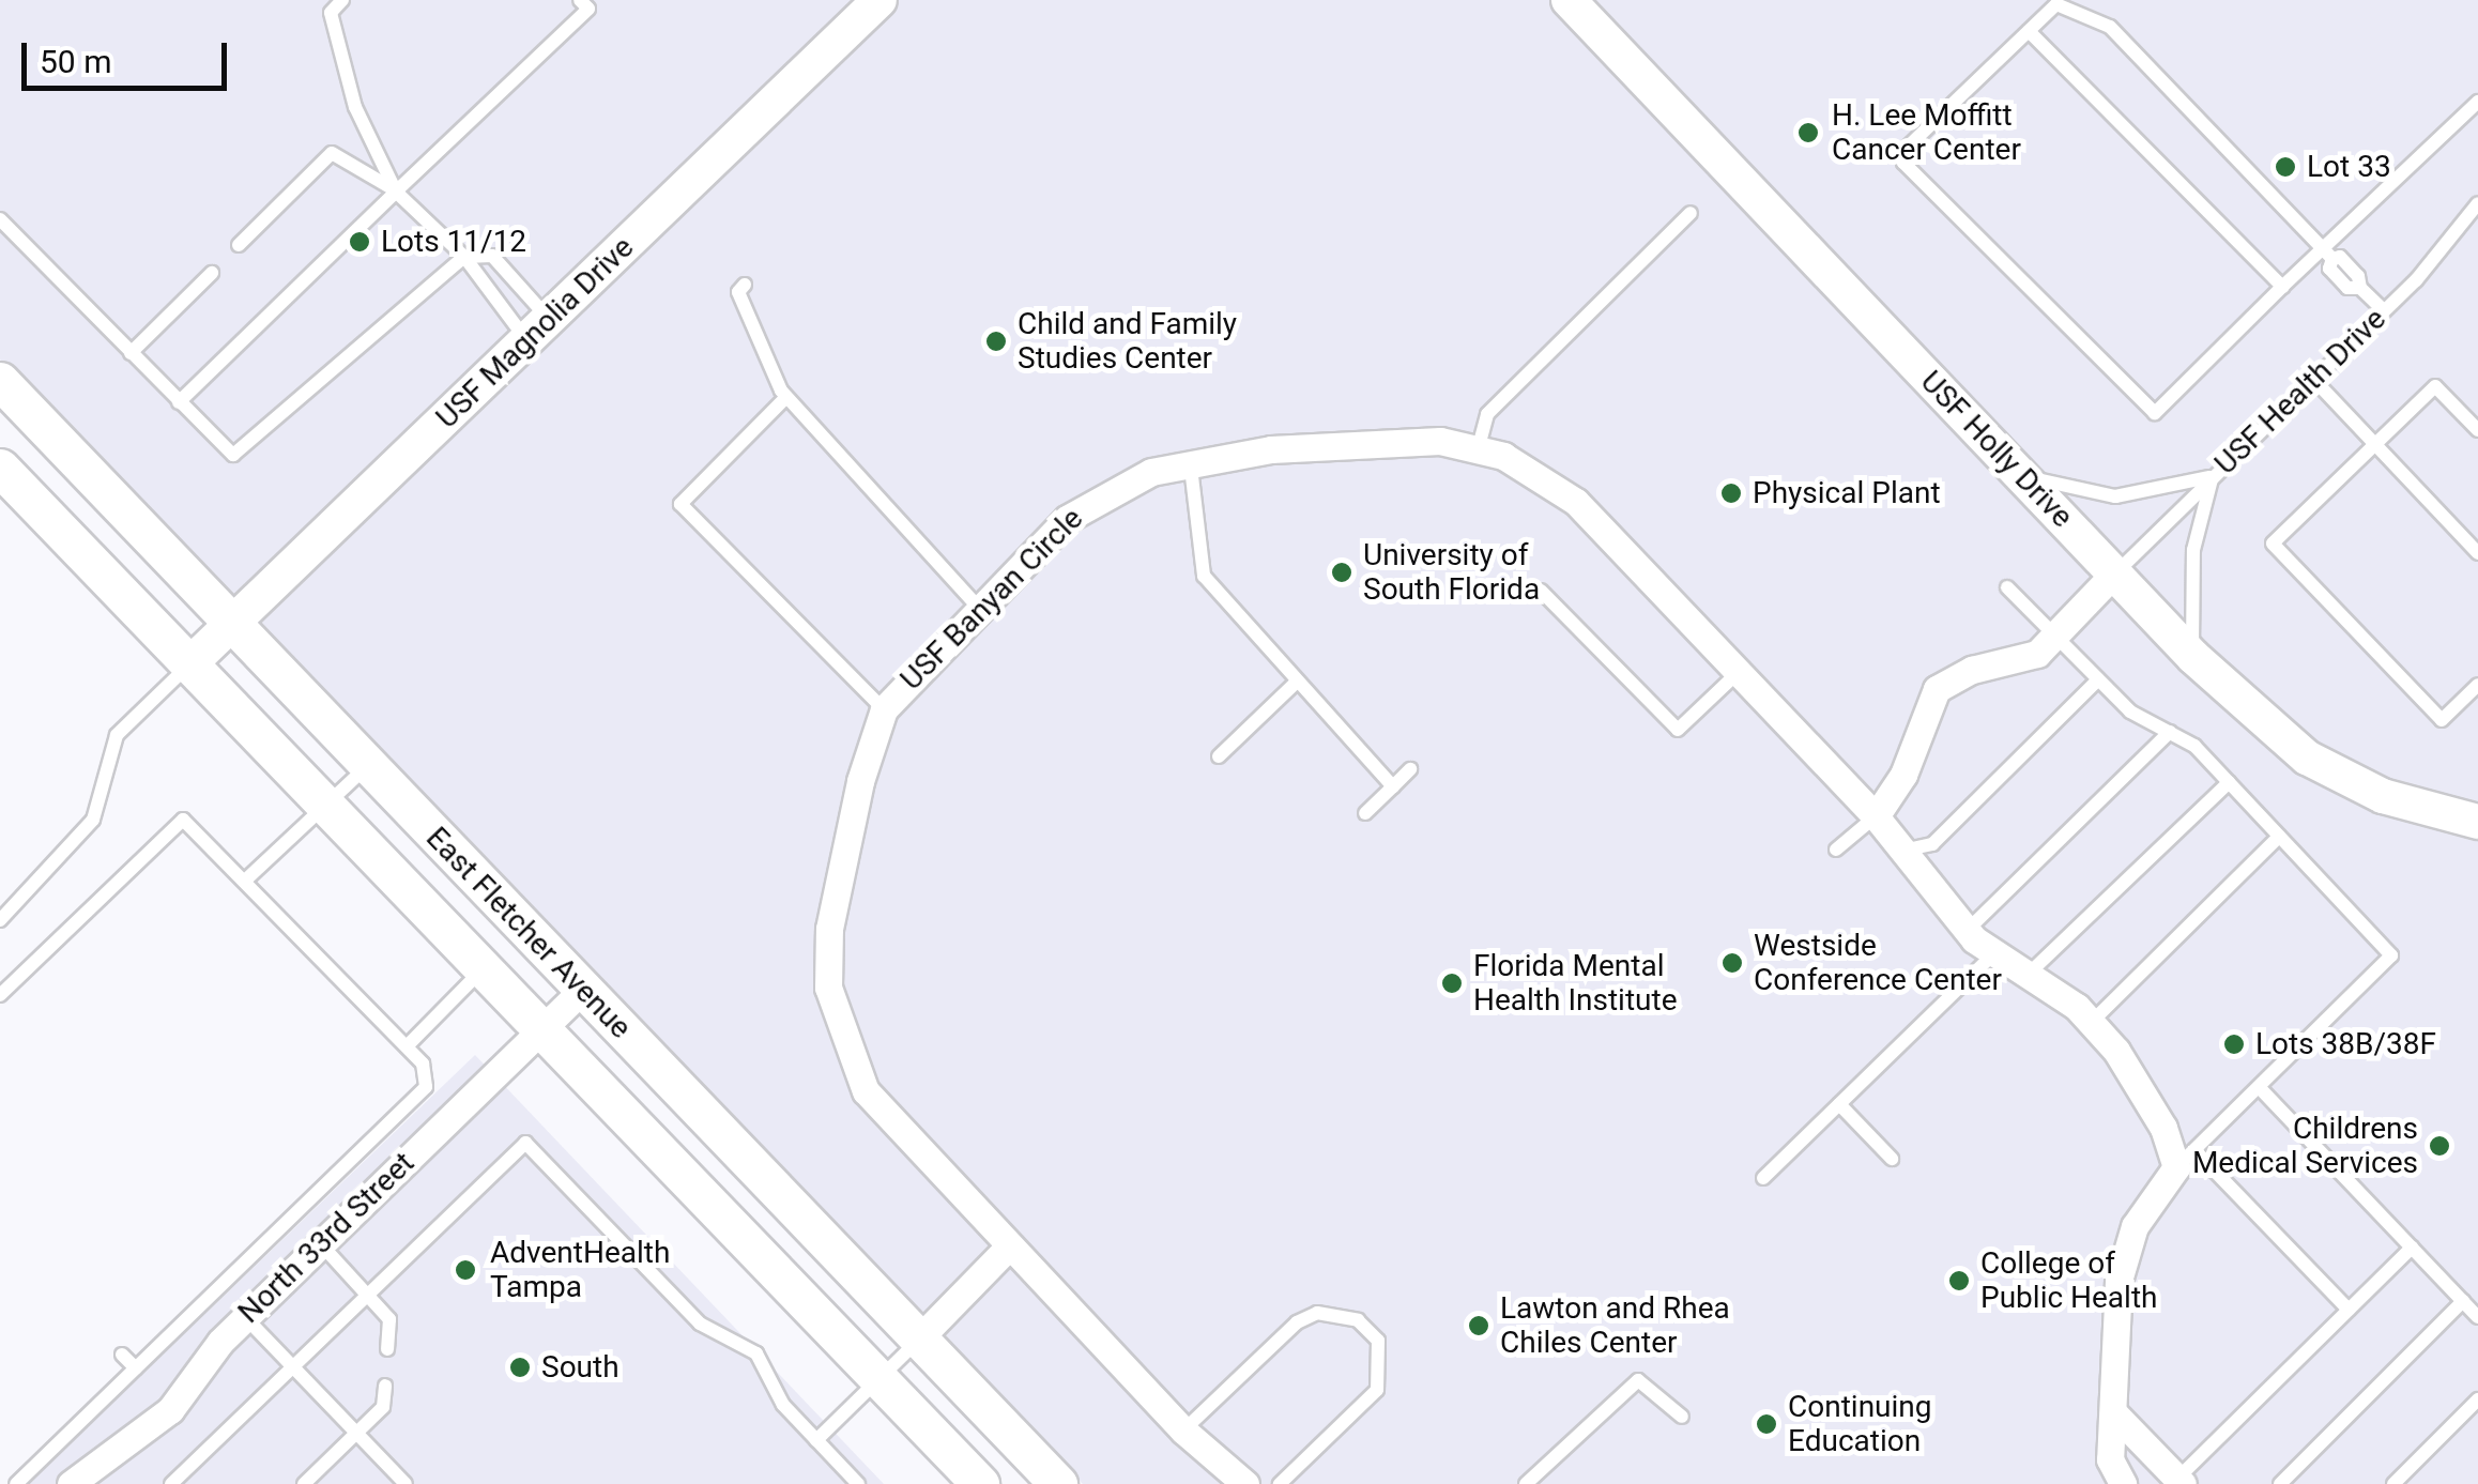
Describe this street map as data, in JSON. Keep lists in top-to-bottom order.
{
  "streets": {
    "main road": ["East Fletcher Avenue"],
    "street": [
      "USF Magnolia Drive",
      "USF Holly Drive",
      "USF Banyan Circle",
      "North 33rd Street"
    ],
    "lane": ["USF Health Drive"]
  },
  "crossings": [
    ["USF Magnolia Drive", "East Fletcher Avenue"],
    ["USF Health Drive", "USF Holly Drive"],
    ["East Fletcher Avenue", "North 33rd Street"]
  ],
  "places": [
    "H. Lee Moffitt Cancer Center",
    "Lot 33",
    "Lots 11/12",
    "Child and Family Studies Center",
    "Physical Plant",
    "University of South Florida",
    "Westside Conference Center",
    "Florida Mental Health Institute",
    "Lots 38B/38F",
    "Childrens Medical Services",
    "AdventHealth Tampa",
    "College of Public Health",
    "Lawton and Rhea Chiles Center",
    "South",
    "Continuing Education"
  ],
  "scale_bar": "50 m"
}
